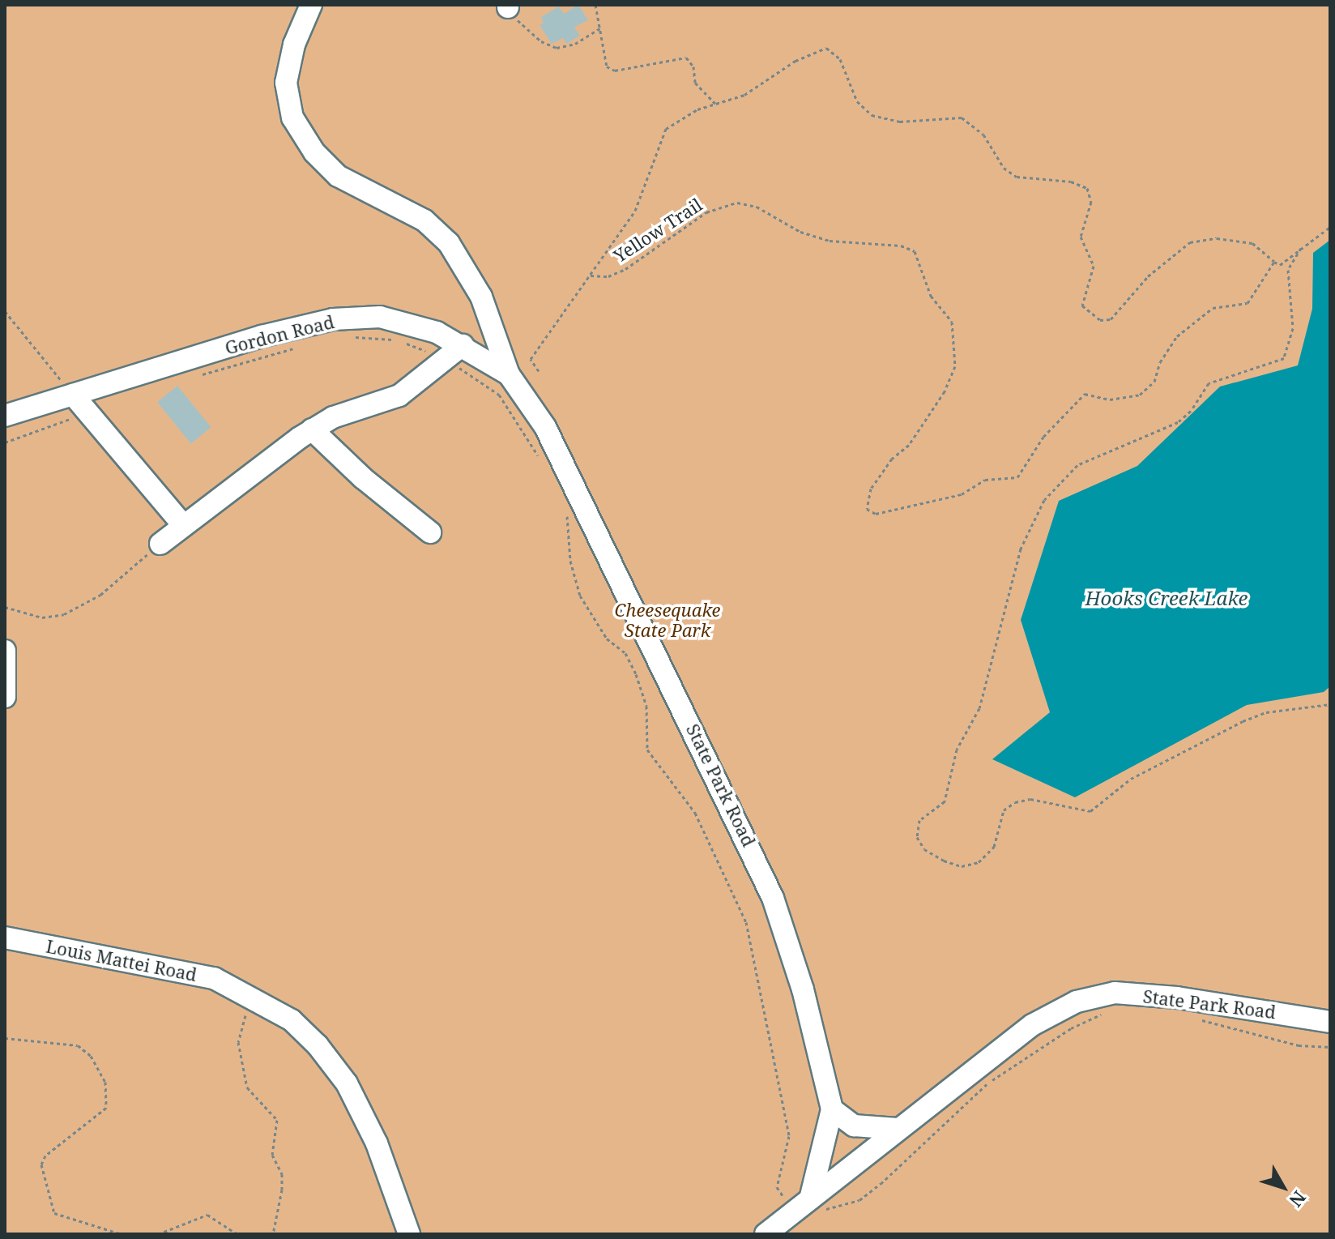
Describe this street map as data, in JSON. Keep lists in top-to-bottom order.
{
  "streets": {
    "street": ["Gordon Road", "State Park Road", "Louis Mattei Road"],
    "path": ["Yellow Trail"]
  },
  "crossings": [
    ["Gordon Road", "State Park Road"]
  ],
  "water": ["Hooks Creek Lake"],
  "parks": ["Cheesequake State Park"],
  "north": "bottom right"
}
